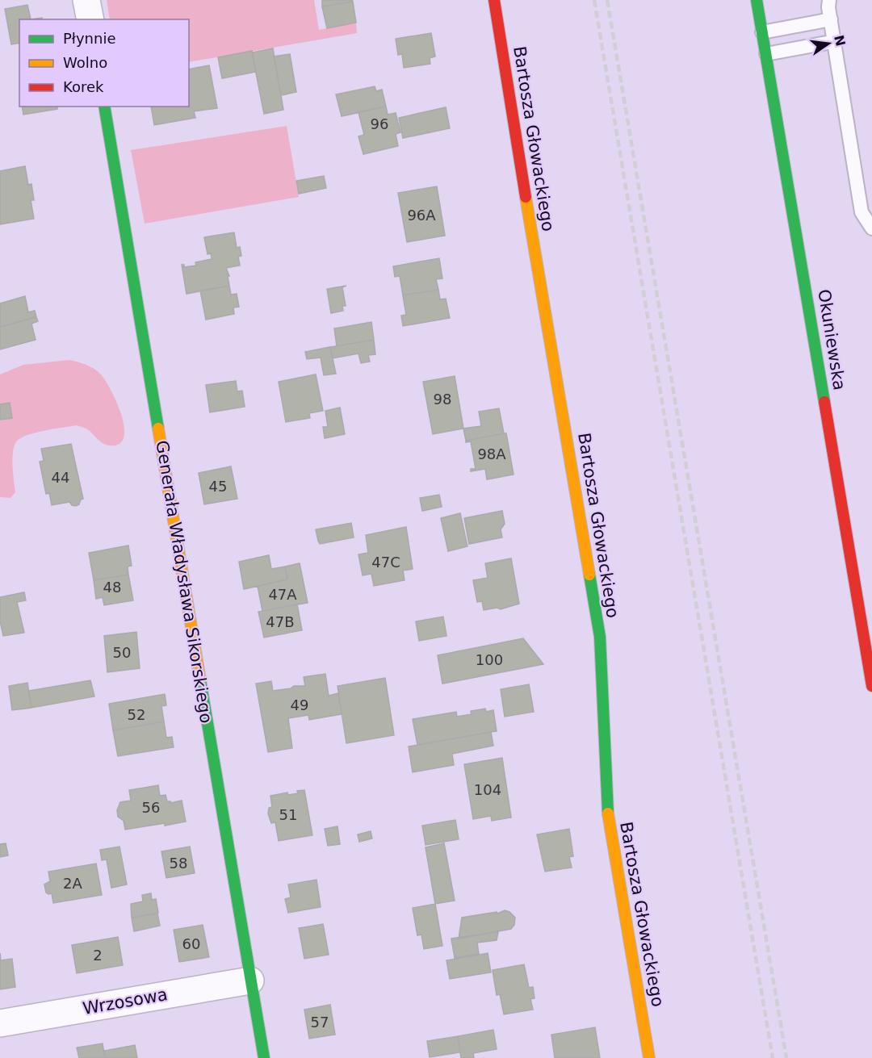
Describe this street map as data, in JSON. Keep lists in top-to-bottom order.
{
  "streets": {
    "street": [
      "Bartosza Głowackiego",
      "Okuniewska",
      "Generała Władysława Sikorskiego",
      "Wrzosowa"
    ]
  },
  "crossings": [
    ["Generała Władysława Sikorskiego", "Wrzosowa"]
  ],
  "house_numbers": [
    "96",
    "96A",
    "98",
    "98A",
    "44",
    "45",
    "47C",
    "48",
    "47A",
    "47B",
    "50",
    "100",
    "49",
    "52",
    "104",
    "56",
    "51",
    "58",
    "2A",
    "60",
    "2",
    "57"
  ],
  "legend": ["Płynnie", "Wolno", "Korek"],
  "north": "right"
}
